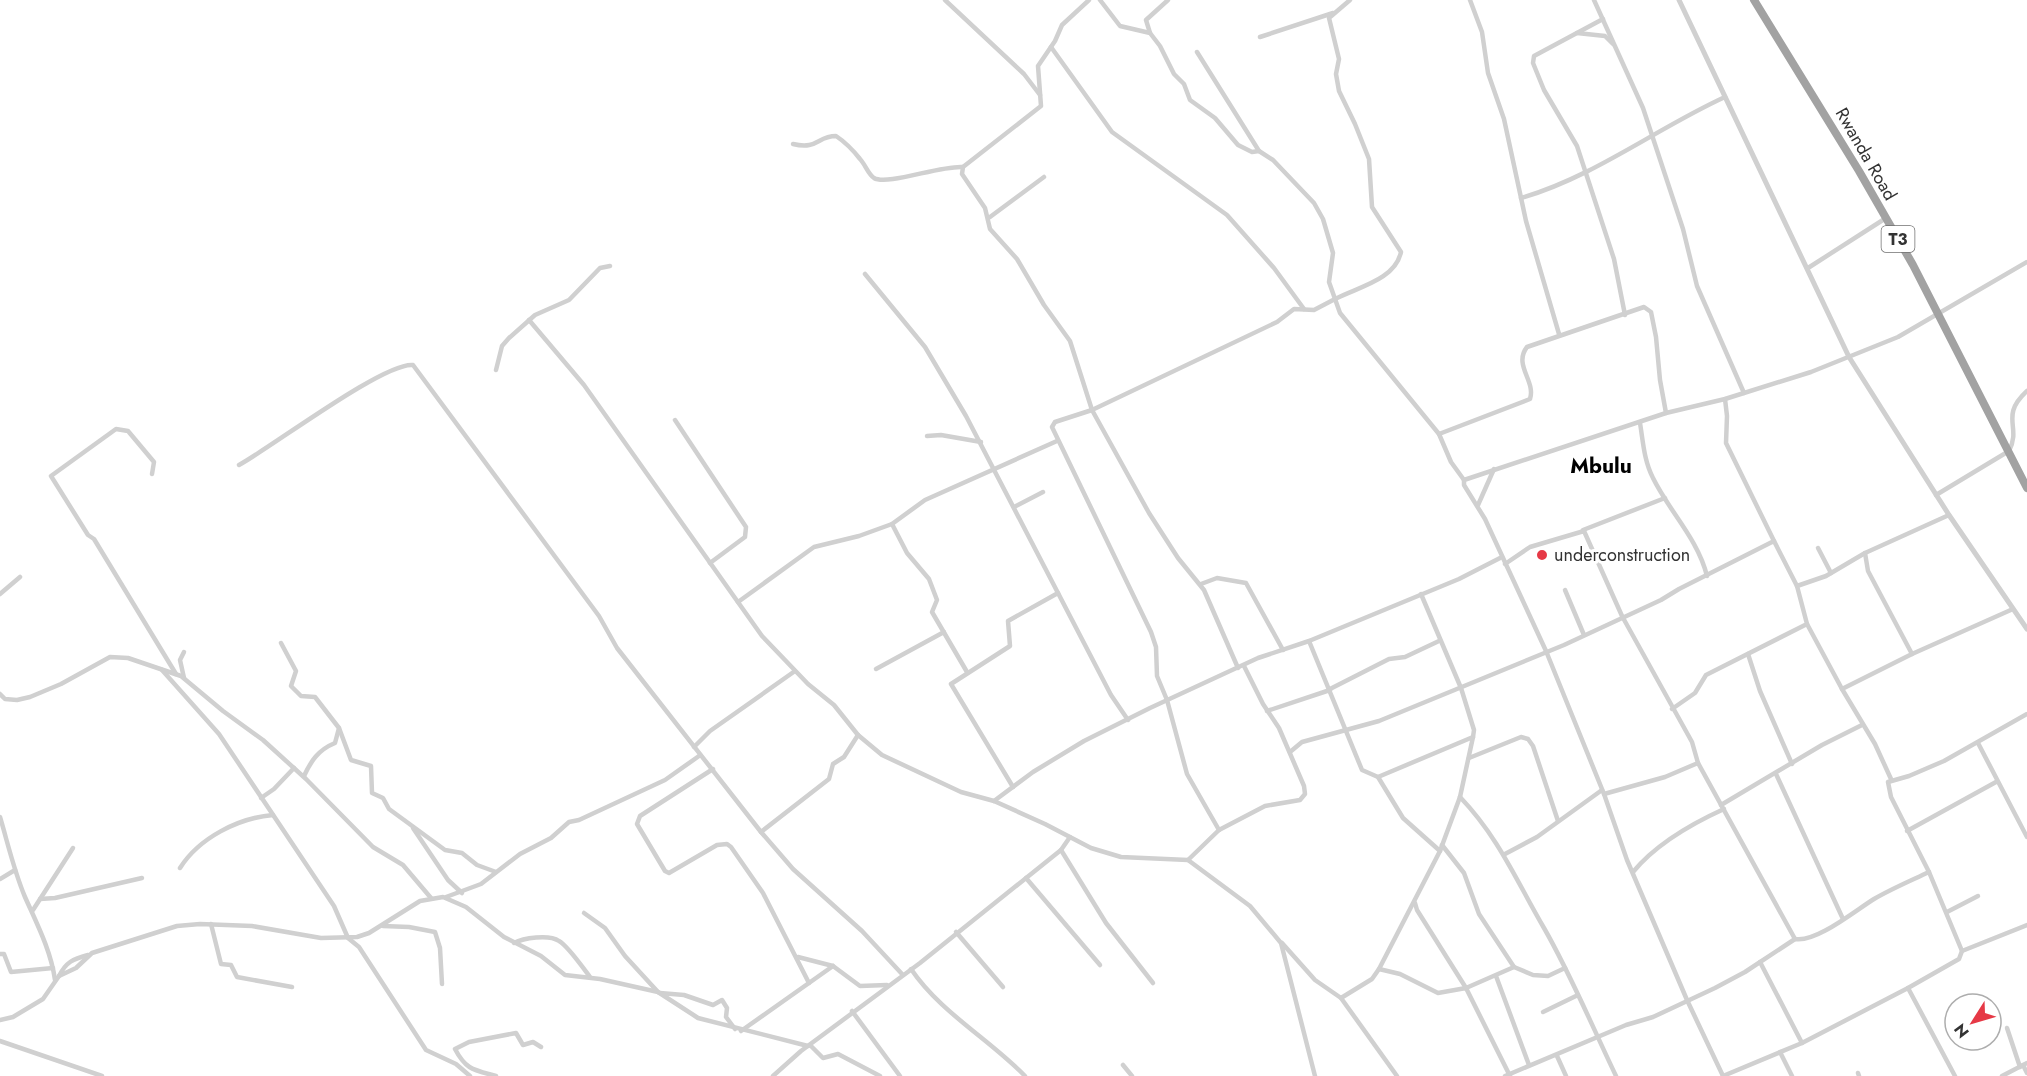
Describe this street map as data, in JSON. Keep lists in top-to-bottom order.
{
  "streets": {
    "highway": ["Rwanda Road", "T3"]
  },
  "districts": ["Mbulu"],
  "places": ["underconstruction"],
  "north": "bottom left"
}
